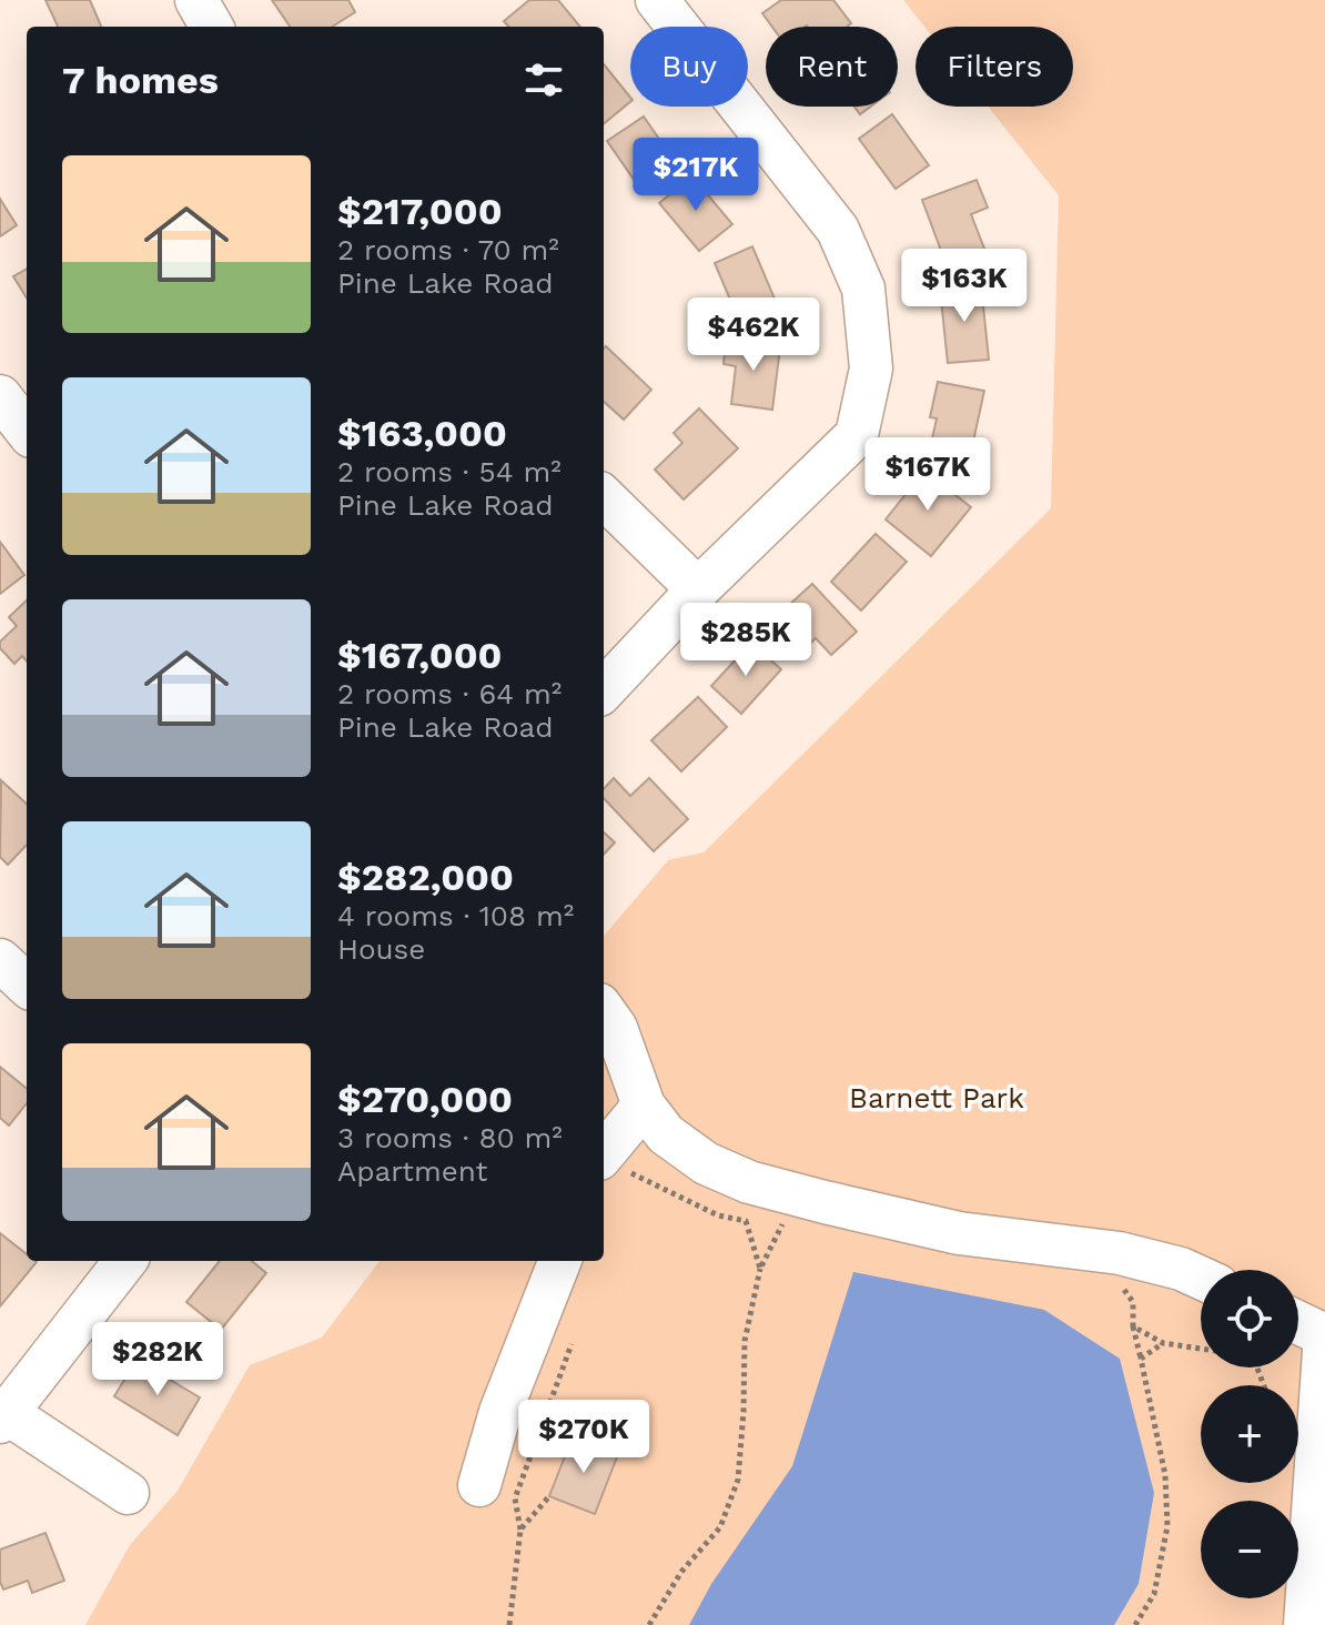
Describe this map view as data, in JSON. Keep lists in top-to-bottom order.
{
  "parks": ["Barnett Park"],
  "page": {
    "chip": ["Buy", "Rent", "Filters"],
    "heading": "7 homes",
    "list": [
      {
        "name": "$217,000",
        "note": "2 rooms · 70 m² · Pine Lake Road"
      },
      {
        "name": "$163,000",
        "note": "2 rooms · 54 m² · Pine Lake Road"
      },
      {
        "name": "$167,000",
        "note": "2 rooms · 64 m² · Pine Lake Road"
      },
      {
        "name": "$282,000",
        "note": "4 rooms · 108 m² · House"
      },
      {
        "name": "$270,000",
        "note": "3 rooms · 80 m² · Apartment"
      }
    ],
    "price": [
      "$217K",
      "$163K",
      "$462K",
      "$167K",
      "$285K",
      "$282K",
      "$270K"
    ],
    "map_buttons": ["+", "−"]
  }
}
